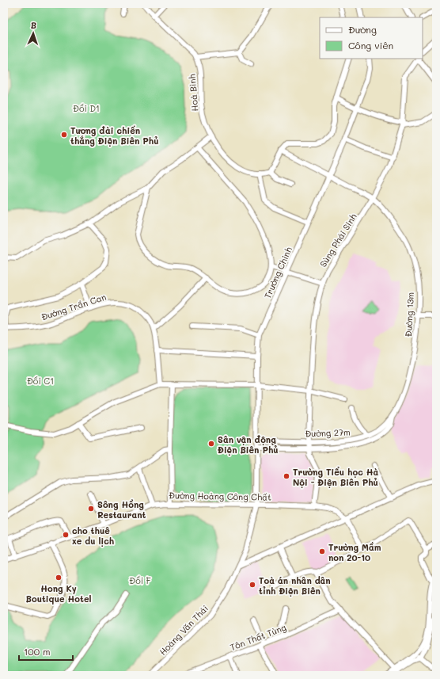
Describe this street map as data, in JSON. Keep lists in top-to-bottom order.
{
  "streets": {
    "street": [
      "Hoà Bình",
      "Sùng Phái Sinh",
      "Trường Chinh",
      "Đường Trần Can",
      "Đường 13m",
      "Đường 27m",
      "Đường Hoàng Công Chất",
      "Hoàng Văn Thái",
      "Tôn Thất Tùng"
    ]
  },
  "crossings": [
    ["Sùng Phái Sinh", "Đường 13m"],
    ["Sùng Phái Sinh", "Đường 27m"],
    ["Trường Chinh", "Đường 13m"],
    ["Trường Chinh", "Đường 27m"],
    ["Trường Chinh", "Đường Hoàng Công Chất"],
    ["Trường Chinh", "Hoàng Văn Thái"],
    ["Đường 13m", "Đường 27m"],
    ["Đường Hoàng Công Chất", "Hoàng Văn Thái"]
  ],
  "parks": ["Đồi D1", "Đồi C1", "Đồi F"],
  "places": [
    "Tượng đài chiến thắng Điện Biên Phủ",
    "Sân vận động Điện Biên Phủ",
    "Trường Tiểu học Hà Nội - Điện Biên Phủ",
    "Sông Hồng Restaurant",
    "cho thuê xe du lịch",
    "Trường Mầm non 20-10",
    "Hong Ky Boutique Hotel",
    "Toà án nhân dân tỉnh Điện Biên"
  ],
  "legend": ["Đường", "Công viên"],
  "scale_bar": "100 m",
  "north": "top"
}
